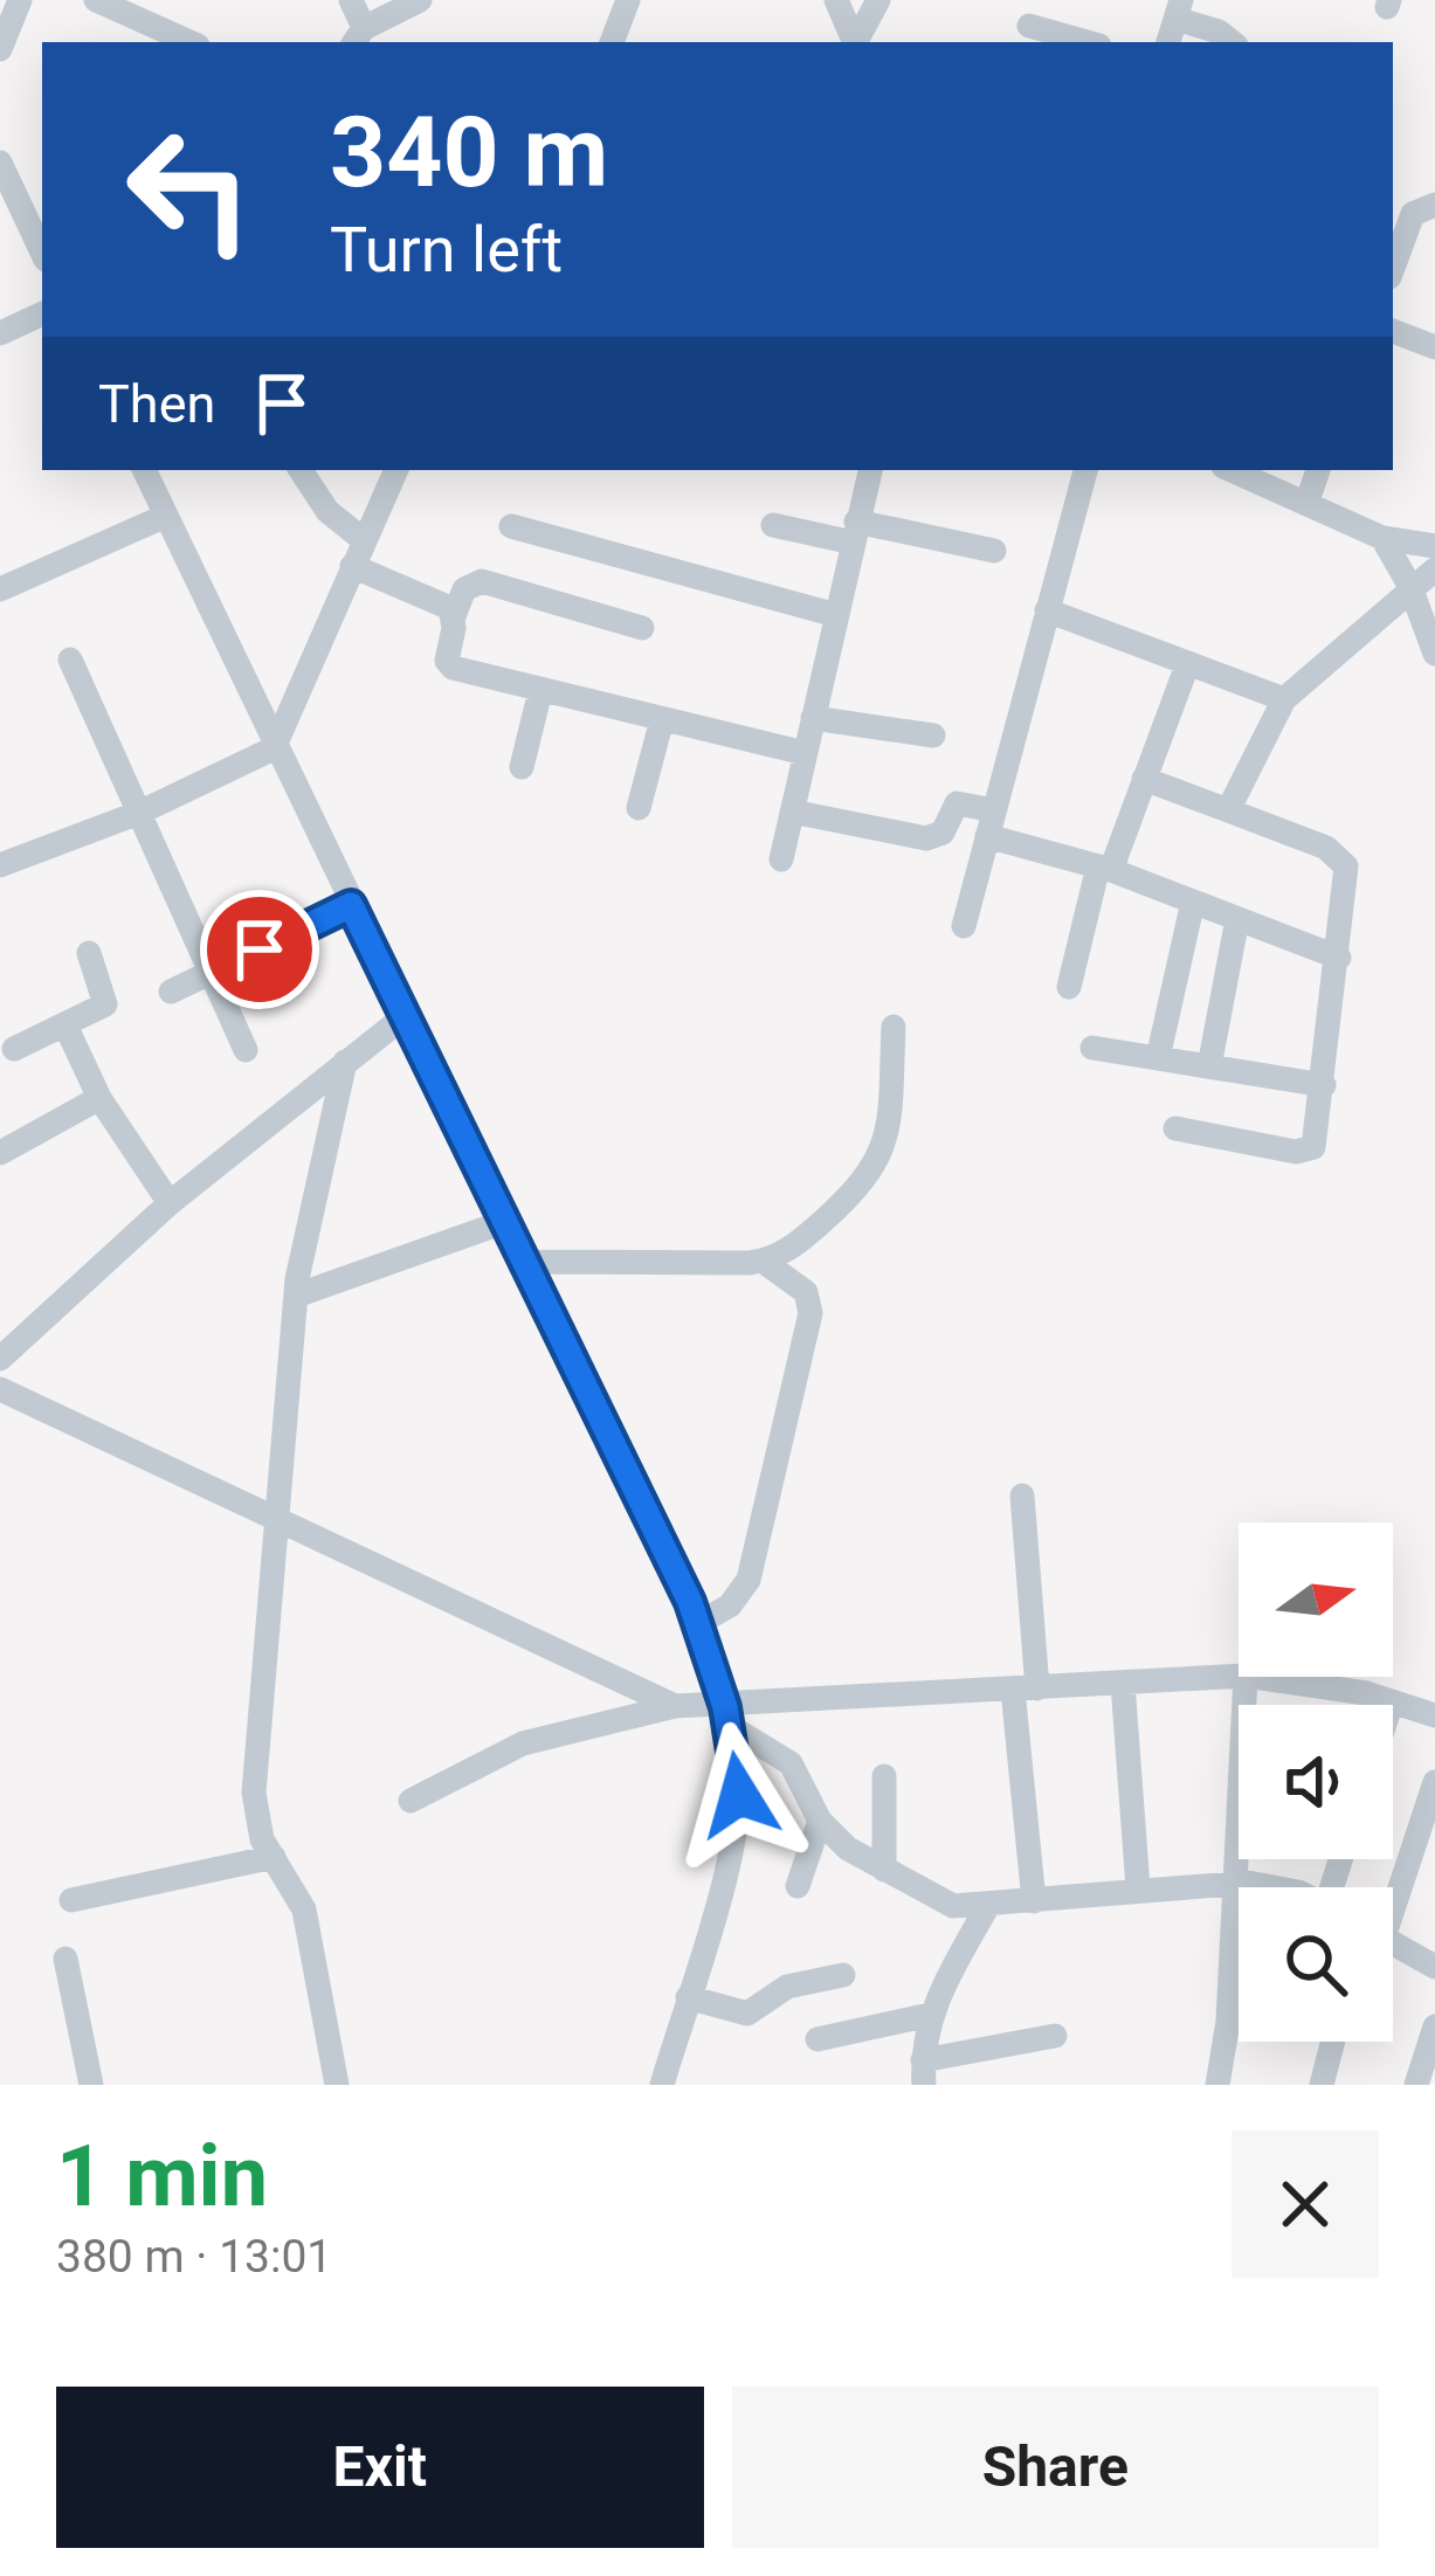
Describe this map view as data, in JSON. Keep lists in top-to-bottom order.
{
  "north": "right",
  "page": {
    "turn": ["340 m", "Turn left"],
    "then": "Then",
    "heading": ["1 min", "380 m · 13:01"],
    "buttons": ["Exit", "Share"]
  }
}
